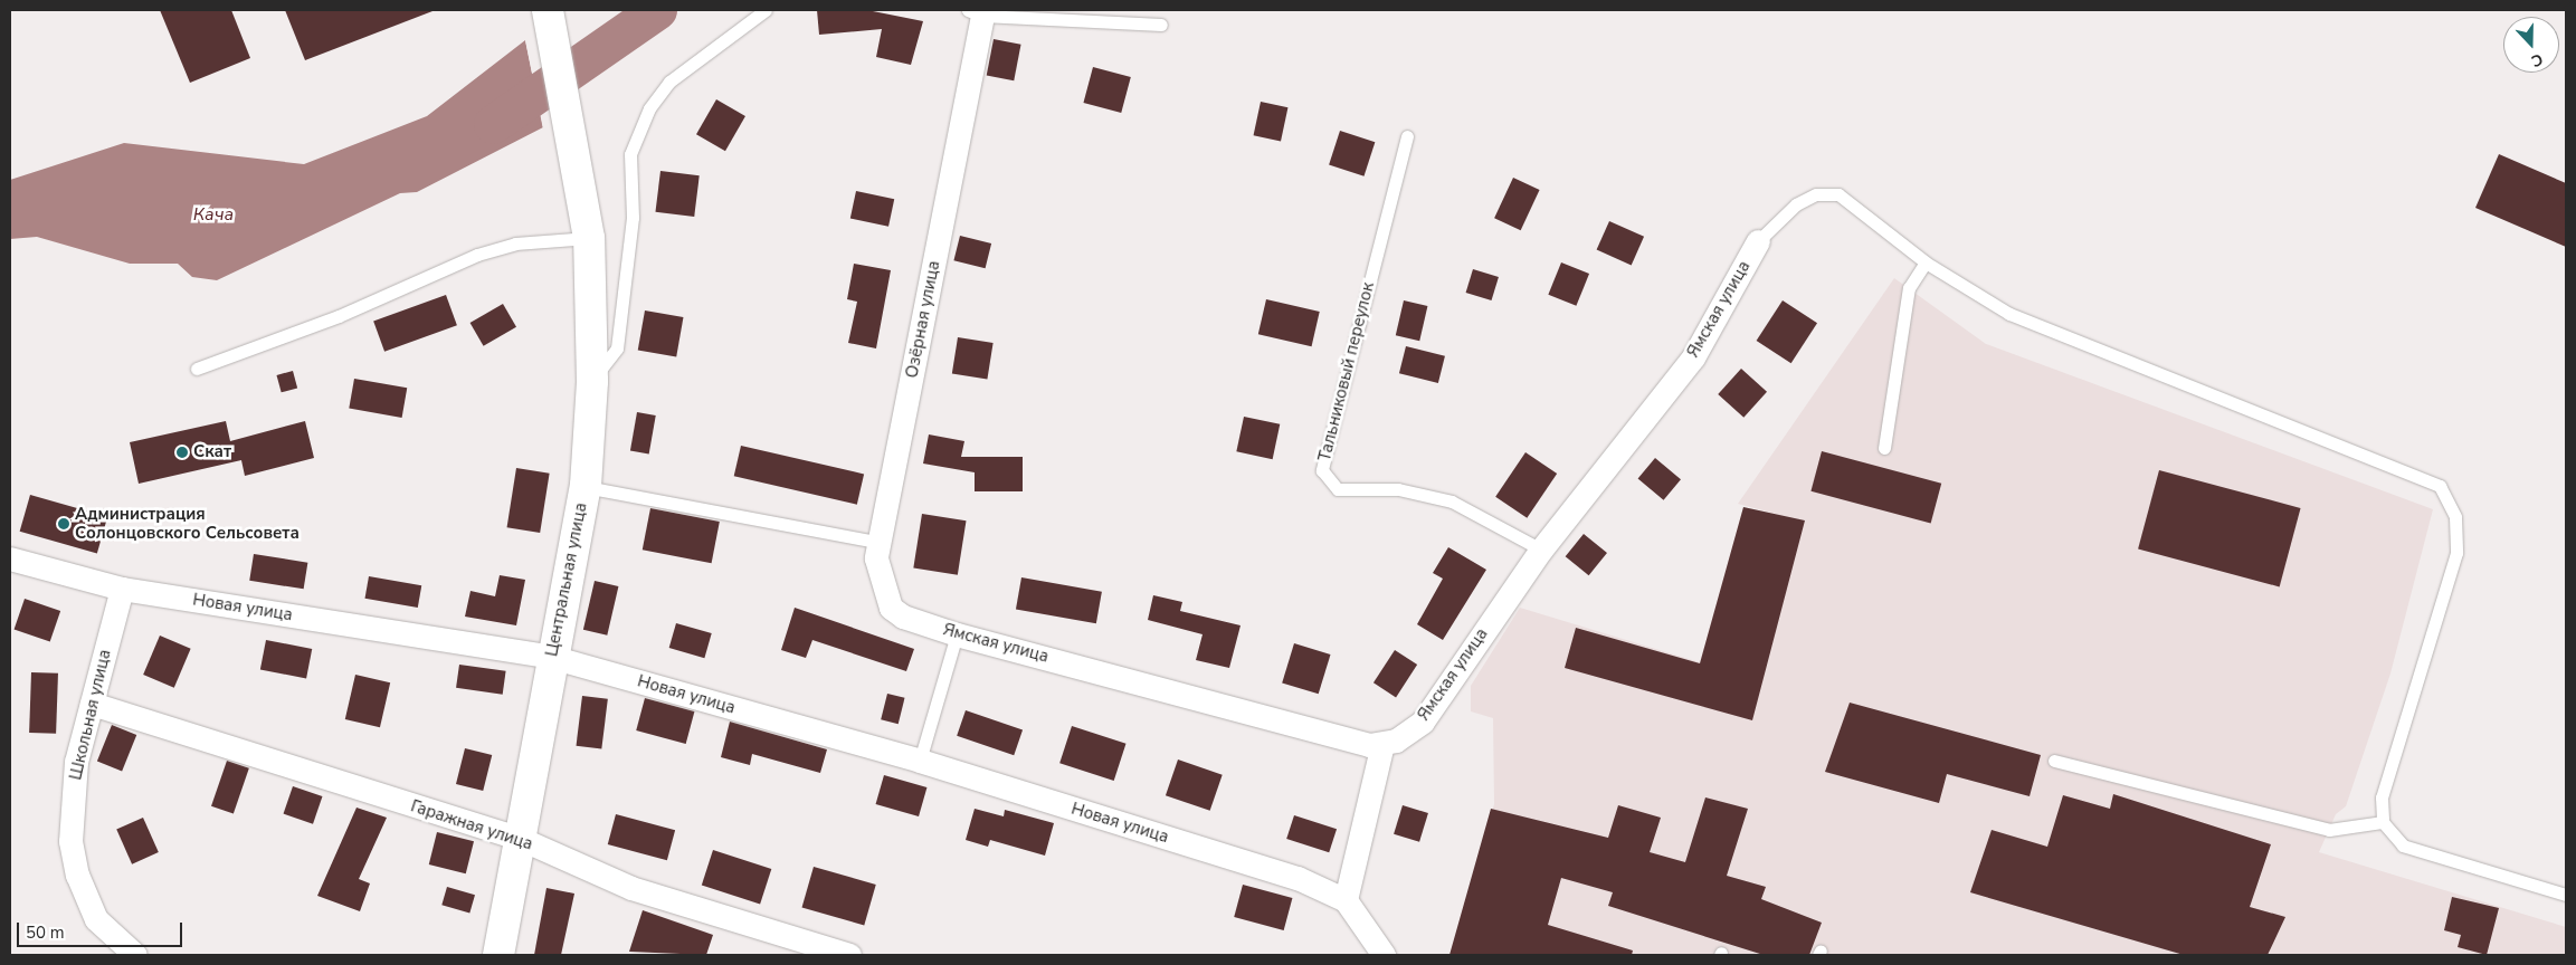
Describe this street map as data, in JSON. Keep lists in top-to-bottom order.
{
  "streets": {
    "street": [
      "Ямская улица",
      "Озёрная улица",
      "Центральная улица",
      "Новая улица",
      "Школьная улица",
      "Гаражная улица"
    ],
    "lane": ["Тальниковый переулок"]
  },
  "crossings": [
    ["Ямская улица", "Озёрная улица"],
    ["Ямская улица", "Тальниковый переулок"],
    ["Центральная улица", "Новая улица"],
    ["Центральная улица", "Гаражная улица"],
    ["Новая улица", "Школьная улица"],
    ["Школьная улица", "Гаражная улица"]
  ],
  "water": ["Кача"],
  "places": ["Скат", "Администрация Солонцовского Сельсовета"],
  "scale_bar": "50 m",
  "north": "bottom"
}
